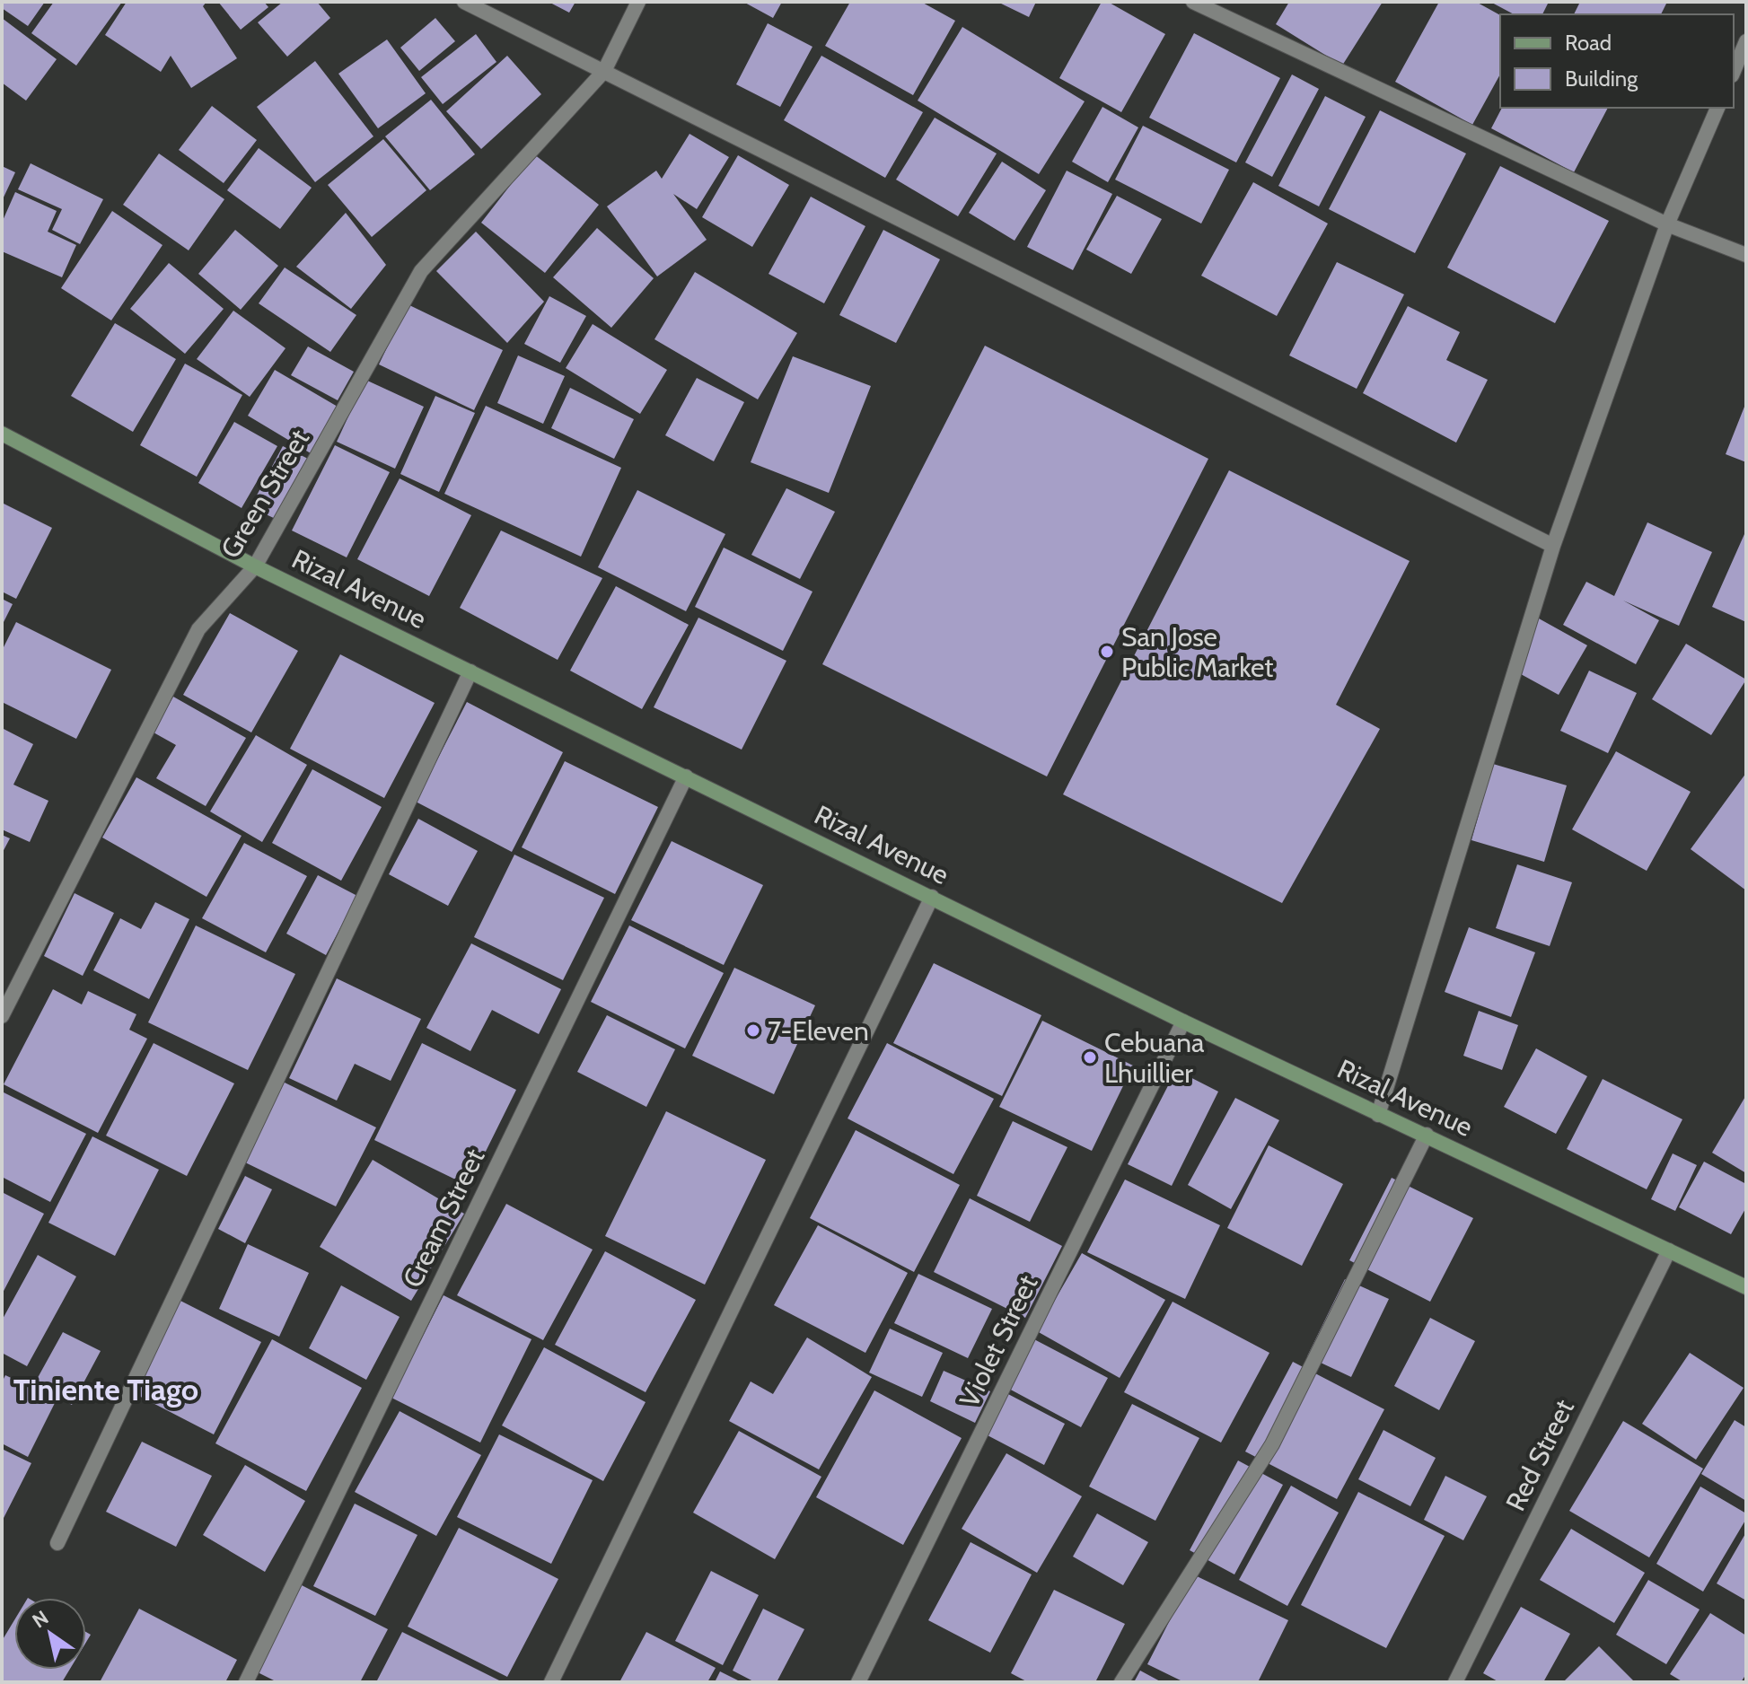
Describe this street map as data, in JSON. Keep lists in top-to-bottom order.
{
  "streets": {
    "main road": ["Rizal Avenue"],
    "street": [
      "Green Street",
      "Cream Street",
      "Violet Street",
      "Red Street"
    ]
  },
  "crossings": [
    ["Green Street", "Rizal Avenue"],
    ["Rizal Avenue", "Cream Street"],
    ["Rizal Avenue", "Violet Street"],
    ["Rizal Avenue", "Red Street"]
  ],
  "districts": ["Tiniente Tiago"],
  "places": ["San Jose Public Market", "7-Eleven", "Cebuana Lhuillier"],
  "legend": ["Road", "Building"],
  "north": "top left"
}
